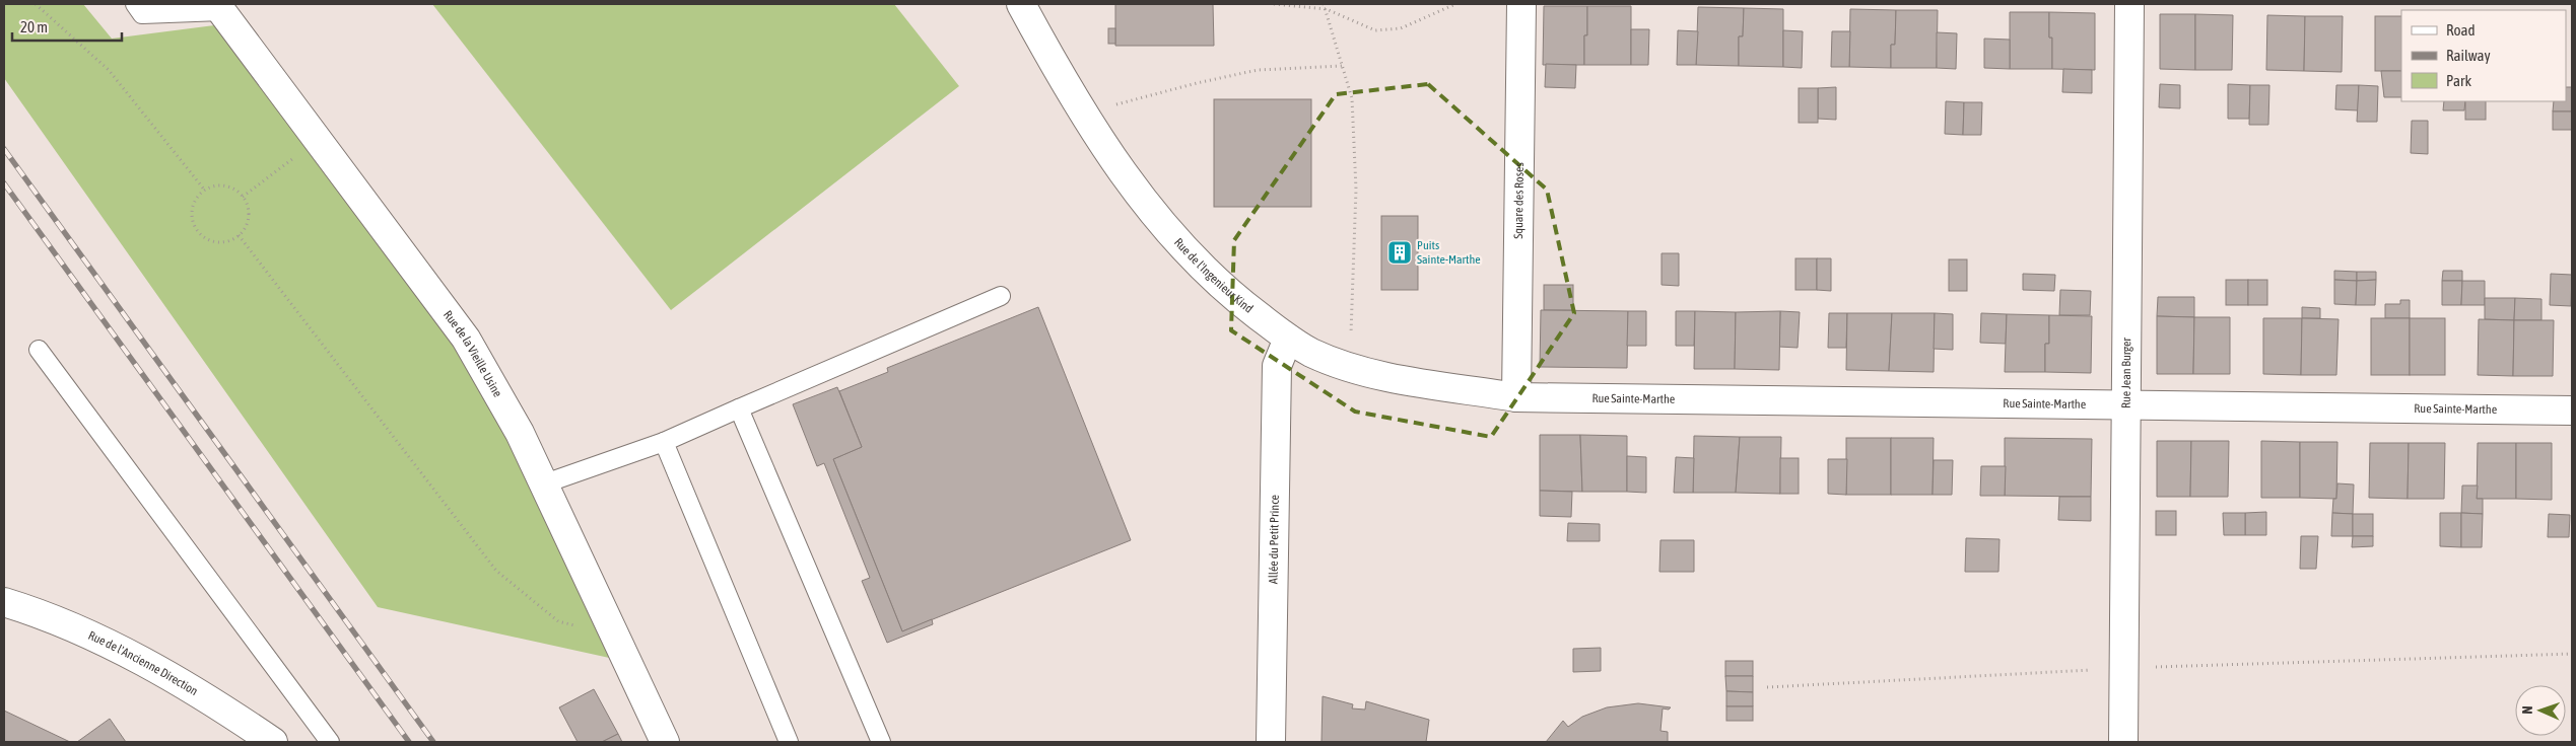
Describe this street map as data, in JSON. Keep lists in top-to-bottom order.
{
  "streets": {
    "street": [
      "Square des Roses",
      "Rue de l'Ingenieur Kind",
      "Rue de la Vieille Usine",
      "Rue Jean Burger",
      "Rue Sainte-Marthe",
      "Allée du Petit Prince",
      "Rue de l'Ancienne Direction"
    ]
  },
  "crossings": [
    ["Square des Roses", "Rue de l'Ingenieur Kind"],
    ["Square des Roses", "Rue Sainte-Marthe"],
    ["Rue de l'Ingenieur Kind", "Rue Sainte-Marthe"],
    ["Rue de l'Ingenieur Kind", "Allée du Petit Prince"],
    ["Rue Jean Burger", "Rue Sainte-Marthe"]
  ],
  "places": {
    "building": ["Puits Sainte-Marthe"]
  },
  "legend": ["Road", "Railway", "Park"],
  "scale_bar": "20 m",
  "north": "left"
}
